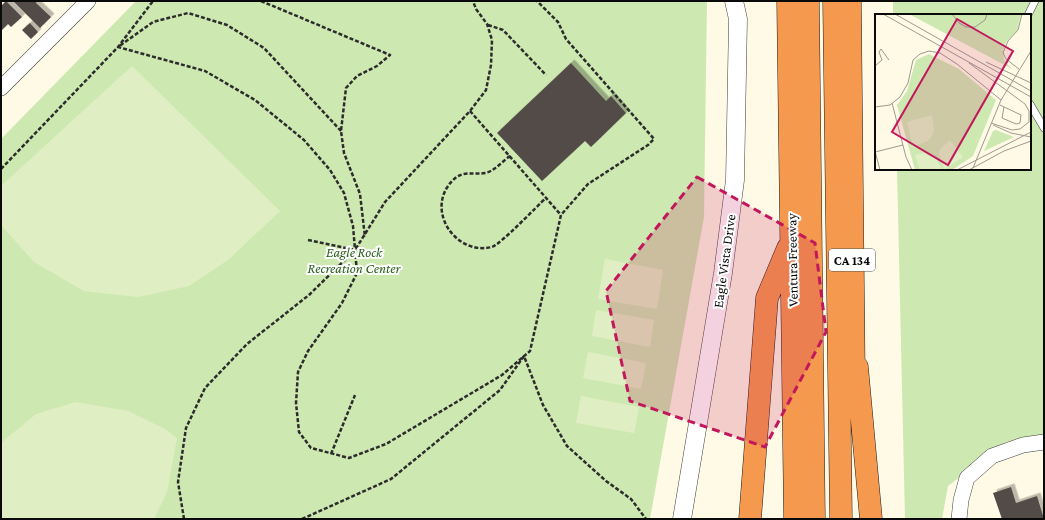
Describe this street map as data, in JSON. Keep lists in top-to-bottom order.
{
  "streets": {
    "highway": ["Ventura Freeway", "CA 134"],
    "street": ["Eagle Vista Drive"]
  },
  "parks": ["Eagle Rock Recreation Center"]
}
